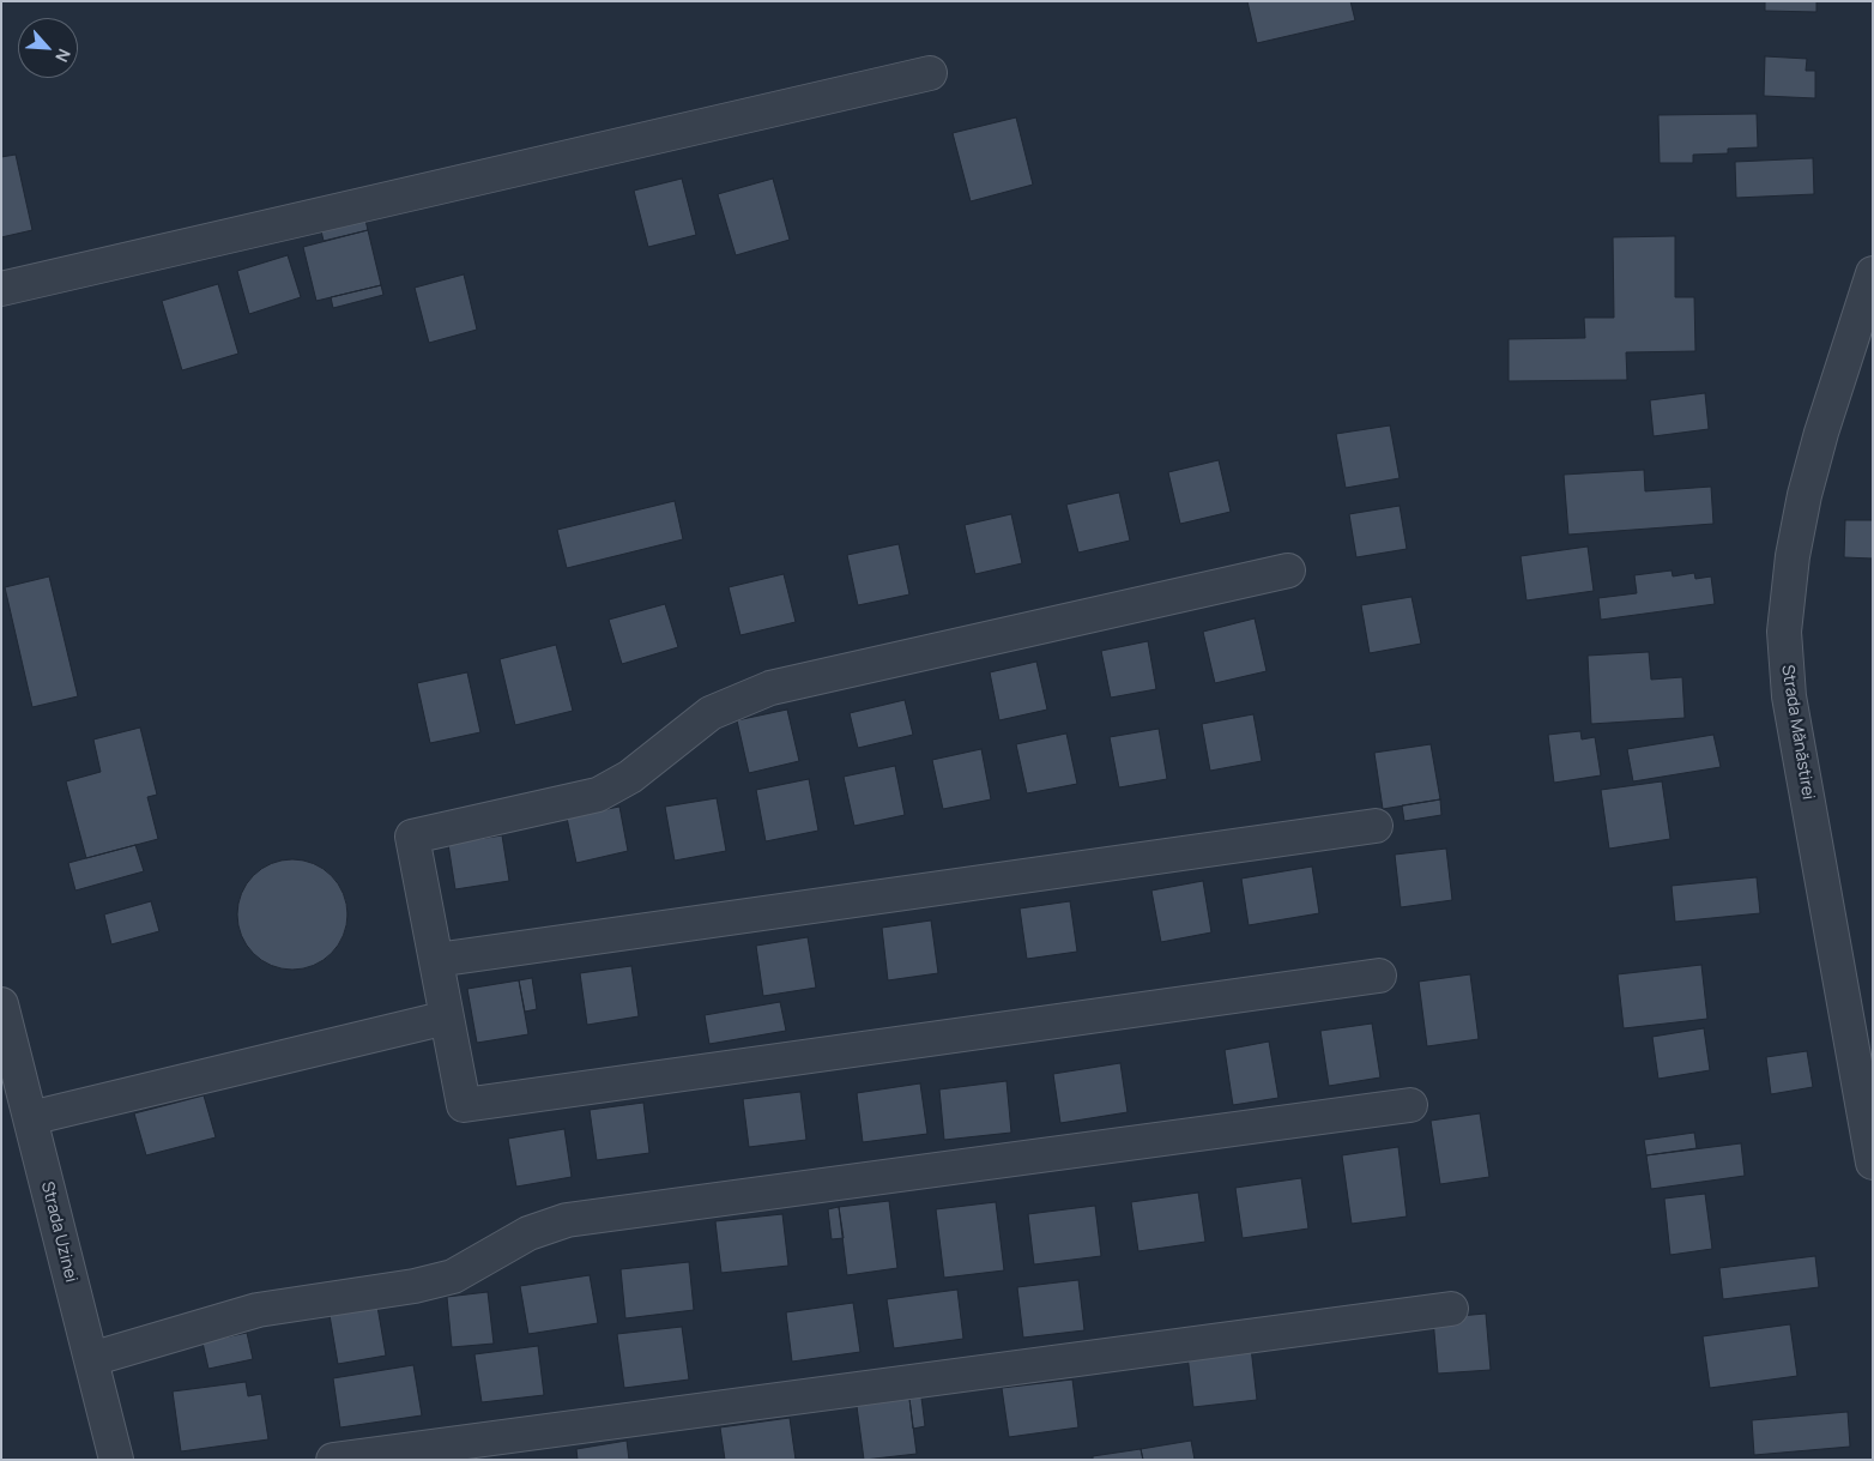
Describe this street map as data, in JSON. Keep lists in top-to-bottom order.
{
  "streets": {
    "street": ["Strada Mănăstirei", "Strada Uzinei"]
  },
  "north": "bottom right"
}
